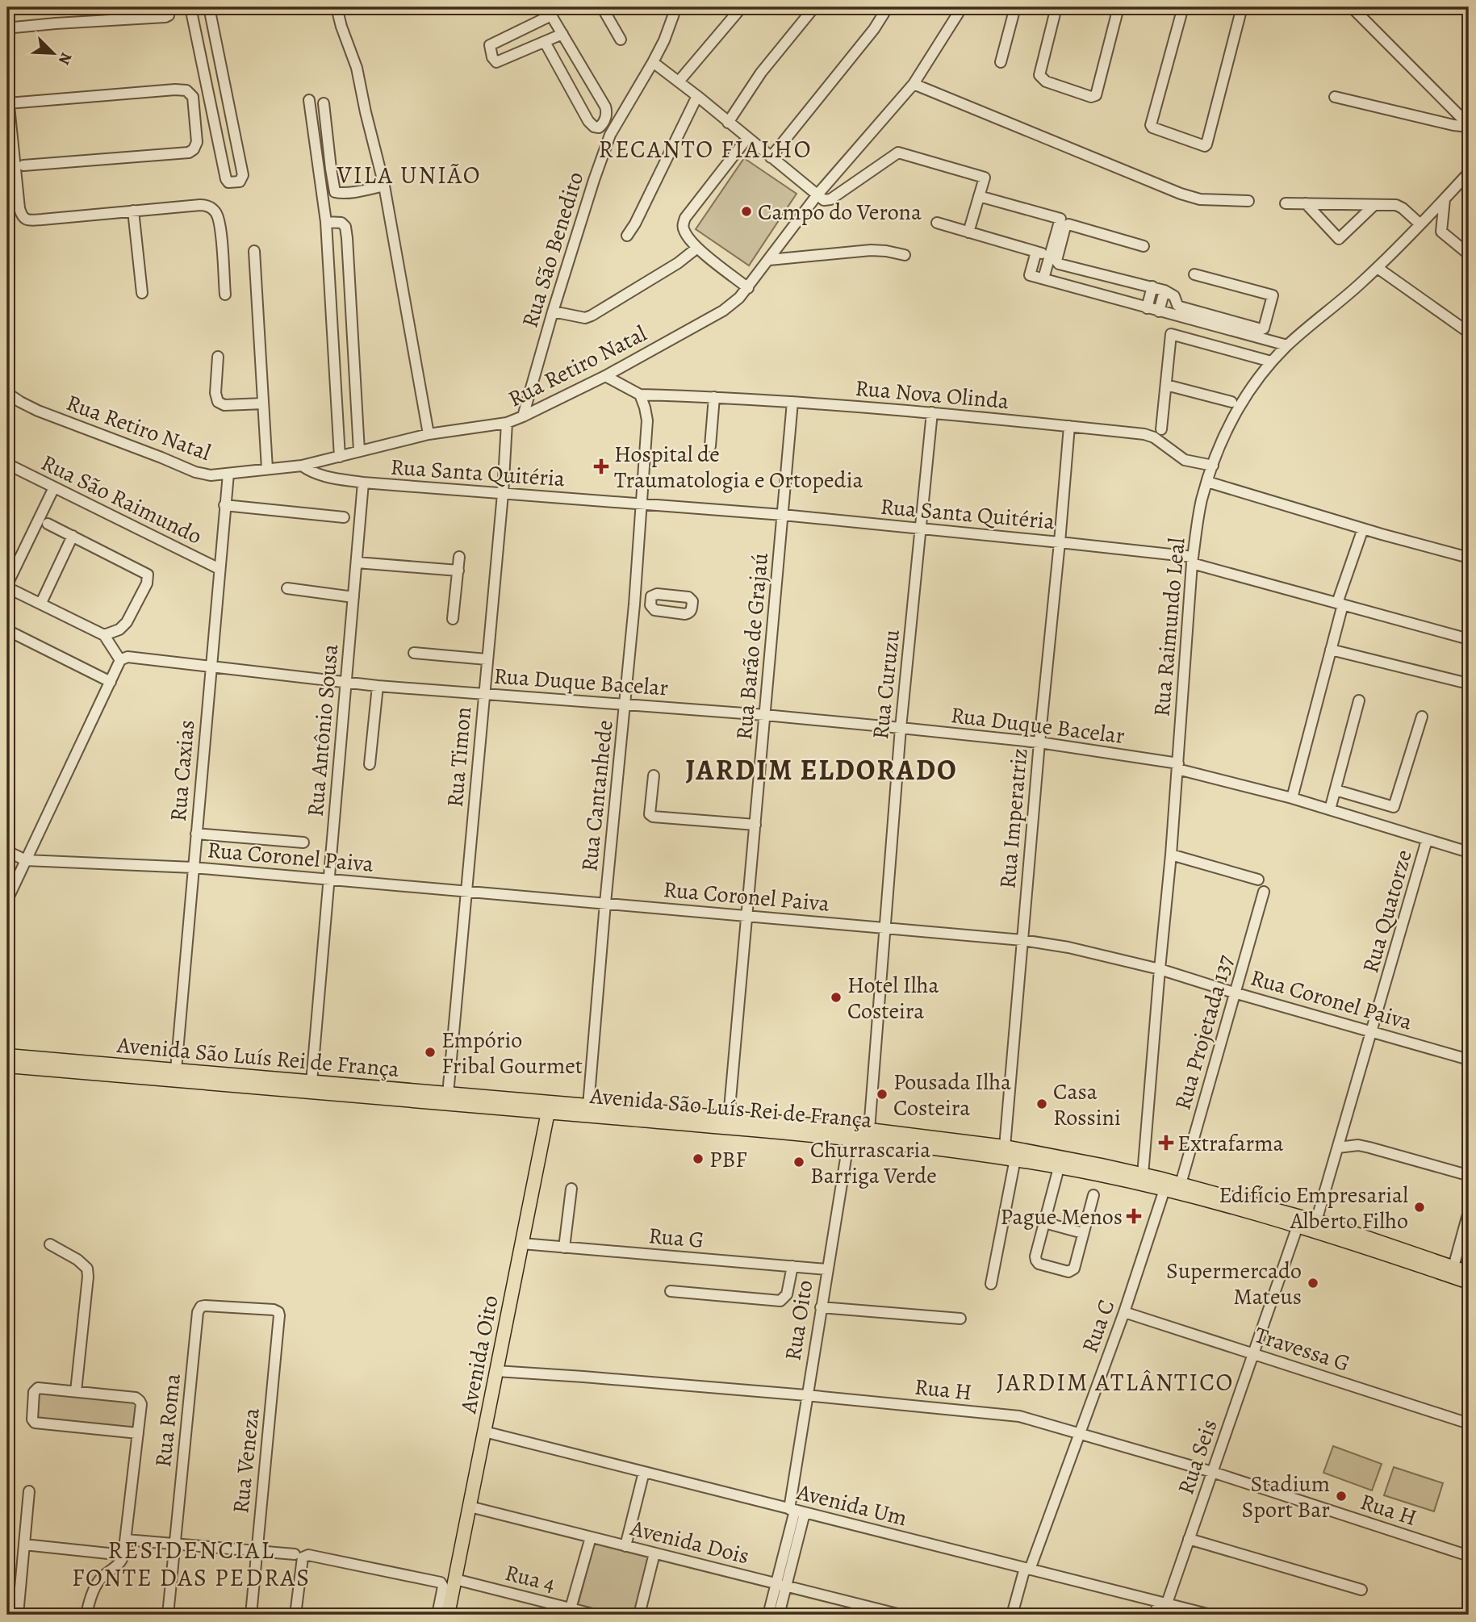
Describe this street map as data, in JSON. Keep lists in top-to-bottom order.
{
  "streets": {
    "main road": ["Avenida São Luís Rei de França", "Avenida Oito"],
    "street": [
      "Rua São Benedito",
      "Rua Retiro Natal",
      "Rua Nova Olinda",
      "Rua Santa Quitéria",
      "Rua São Raimundo",
      "Rua Raimundo Leal",
      "Rua Barão de Grajaú",
      "Rua Duque Bacelar",
      "Rua Curuzu",
      "Rua Antônio Sousa",
      "Rua Timon",
      "Rua Caxias",
      "Rua Cantanhede",
      "Rua Imperatriz",
      "Rua Coronel Paiva",
      "Rua Quatorze",
      "Rua Projetada 137",
      "Rua G",
      "Rua Oito",
      "Rua C",
      "Travessa G",
      "Rua H",
      "Rua Roma",
      "Rua Seis",
      "Rua Veneza",
      "Avenida Um",
      "Avenida Dois",
      "Rua 4"
    ]
  },
  "crossings": [
    ["Rua São Benedito", "Rua Retiro Natal"],
    ["Rua Retiro Natal", "Rua Santa Quitéria"],
    ["Rua Retiro Natal", "Rua Timon"],
    ["Rua Retiro Natal", "Rua Caxias"],
    ["Rua Nova Olinda", "Rua Raimundo Leal"],
    ["Rua Nova Olinda", "Rua Barão de Grajaú"],
    ["Rua Nova Olinda", "Rua Curuzu"],
    ["Rua Nova Olinda", "Rua Cantanhede"],
    ["Rua Nova Olinda", "Rua Imperatriz"],
    ["Rua Santa Quitéria", "Rua Raimundo Leal"],
    ["Rua Santa Quitéria", "Rua Barão de Grajaú"],
    ["Rua Santa Quitéria", "Rua Curuzu"],
    ["Rua Santa Quitéria", "Rua Antônio Sousa"],
    ["Rua Santa Quitéria", "Rua Timon"],
    ["Rua Santa Quitéria", "Rua Cantanhede"],
    ["Rua Santa Quitéria", "Rua Imperatriz"],
    ["Rua São Raimundo", "Rua Caxias"],
    ["Rua Raimundo Leal", "Rua Duque Bacelar"],
    ["Rua Raimundo Leal", "Rua Coronel Paiva"],
    ["Rua Raimundo Leal", "Avenida São Luís Rei de França"],
    ["Rua Barão de Grajaú", "Rua Duque Bacelar"],
    ["Rua Barão de Grajaú", "Rua Coronel Paiva"],
    ["Rua Barão de Grajaú", "Avenida São Luís Rei de França"],
    ["Rua Duque Bacelar", "Rua Curuzu"],
    ["Rua Duque Bacelar", "Rua Antônio Sousa"],
    ["Rua Duque Bacelar", "Rua Timon"],
    ["Rua Duque Bacelar", "Rua Caxias"],
    ["Rua Duque Bacelar", "Rua Cantanhede"],
    ["Rua Duque Bacelar", "Rua Imperatriz"],
    ["Rua Duque Bacelar", "Rua Quatorze"],
    ["Rua Curuzu", "Rua Coronel Paiva"],
    ["Rua Curuzu", "Avenida São Luís Rei de França"],
    ["Rua Antônio Sousa", "Rua Coronel Paiva"],
    ["Rua Antônio Sousa", "Avenida São Luís Rei de França"],
    ["Rua Timon", "Rua Coronel Paiva"],
    ["Rua Timon", "Avenida São Luís Rei de França"],
    ["Rua Caxias", "Rua Coronel Paiva"],
    ["Rua Caxias", "Avenida São Luís Rei de França"],
    ["Rua Cantanhede", "Rua Coronel Paiva"],
    ["Rua Cantanhede", "Avenida São Luís Rei de França"],
    ["Rua Imperatriz", "Rua Coronel Paiva"],
    ["Rua Imperatriz", "Avenida São Luís Rei de França"],
    ["Rua Coronel Paiva", "Rua Quatorze"],
    ["Rua Coronel Paiva", "Rua Projetada 137"],
    ["Rua Quatorze", "Avenida São Luís Rei de França"],
    ["Rua Projetada 137", "Avenida São Luís Rei de França"],
    ["Avenida São Luís Rei de França", "Rua Oito"],
    ["Avenida São Luís Rei de França", "Rua C"],
    ["Avenida São Luís Rei de França", "Avenida Oito"],
    ["Avenida São Luís Rei de França", "Rua Seis"],
    ["Rua G", "Rua Oito"],
    ["Rua G", "Avenida Oito"],
    ["Rua Oito", "Rua H"],
    ["Rua Oito", "Avenida Um"],
    ["Rua Oito", "Avenida Dois"],
    ["Rua C", "Travessa G"],
    ["Rua C", "Rua H"],
    ["Rua C", "Avenida Um"],
    ["Travessa G", "Rua Seis"],
    ["Avenida Oito", "Rua H"],
    ["Avenida Oito", "Avenida Um"],
    ["Avenida Oito", "Avenida Dois"],
    ["Avenida Oito", "Rua 4"],
    ["Rua H", "Rua Seis"],
    ["Rua Roma", "Rua Veneza"],
    ["Rua Seis", "Avenida Um"]
  ],
  "districts": [
    "RECANTO FIALHO",
    "VILA UNIÃO",
    "JARDIM ELDORADO",
    "JARDIM ATLÂNTICO",
    "RESIDENCIAL FONTE DAS PEDRAS"
  ],
  "places": {
    "other": [
      "Campo do Verona",
      "Hotel Ilha Costeira",
      "Empório Fribal Gourmet",
      "Pousada Ilha Costeira",
      "Casa Rossini",
      "PBF",
      "Churrascaria Barriga Verde",
      "Edifício Empresarial Alberto Filho",
      "Supermercado Mateus",
      "Stadium Sport Bar"
    ],
    "health": ["Hospital de Traumatologia e Ortopedia", "Extrafarma", "Pague Menos"]
  },
  "north": "bottom right"
}
